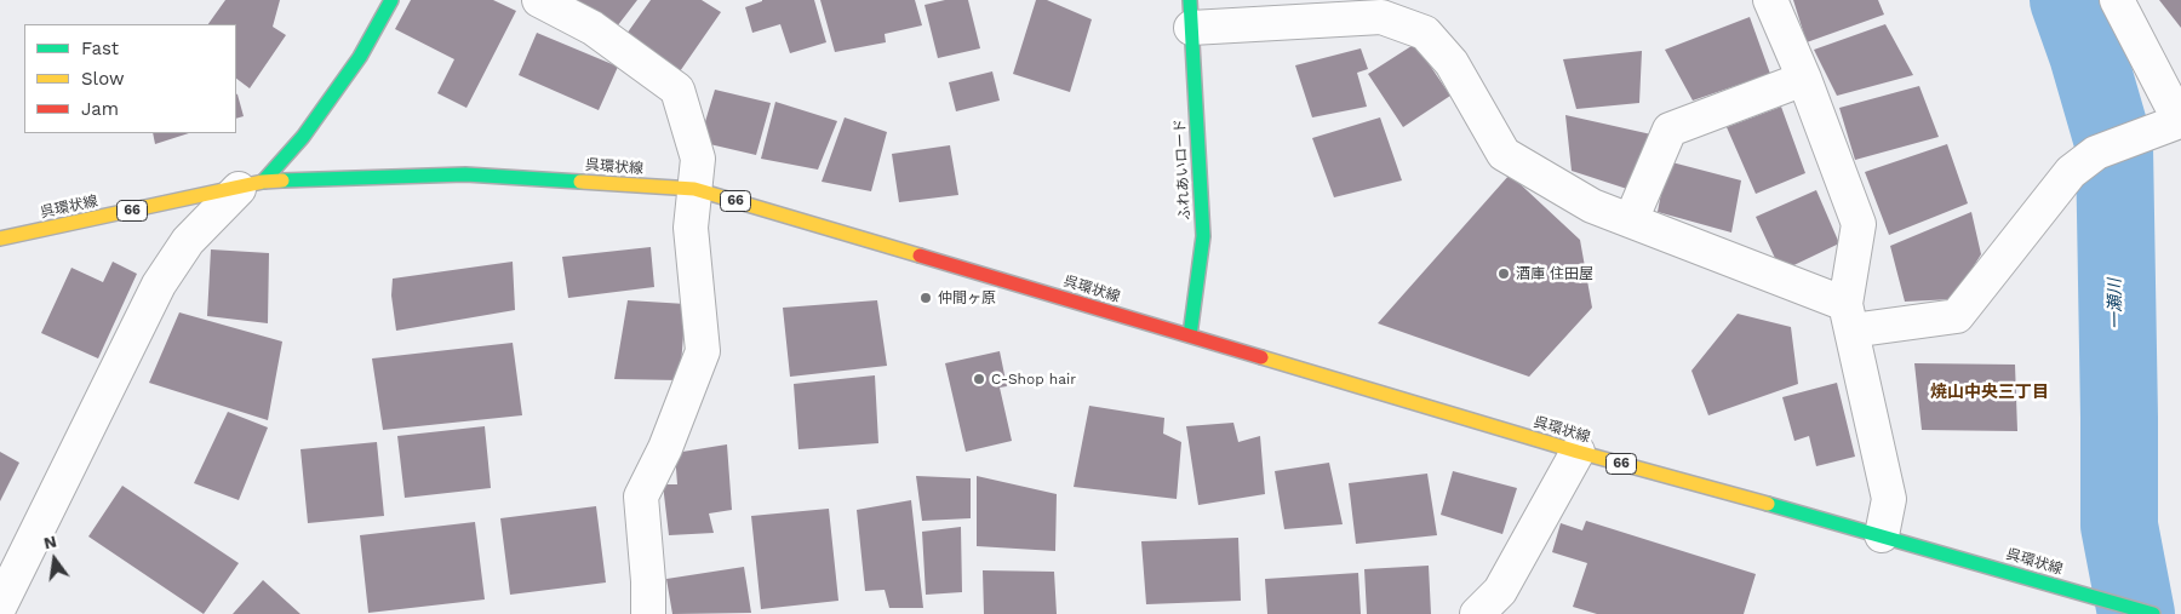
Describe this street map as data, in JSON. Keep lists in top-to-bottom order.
{
  "streets": {
    "main road": ["呉環状線", "ふれあいロード", "66"]
  },
  "crossings": [
    ["呉環状線", "ふれあいロード"]
  ],
  "districts": ["焼山中央三丁目"],
  "water": ["一瀬川"],
  "places": ["酒庫 住田屋", "仲間ヶ原", "C-Shop hair"],
  "legend": ["Fast", "Slow", "Jam"],
  "north": "top"
}
